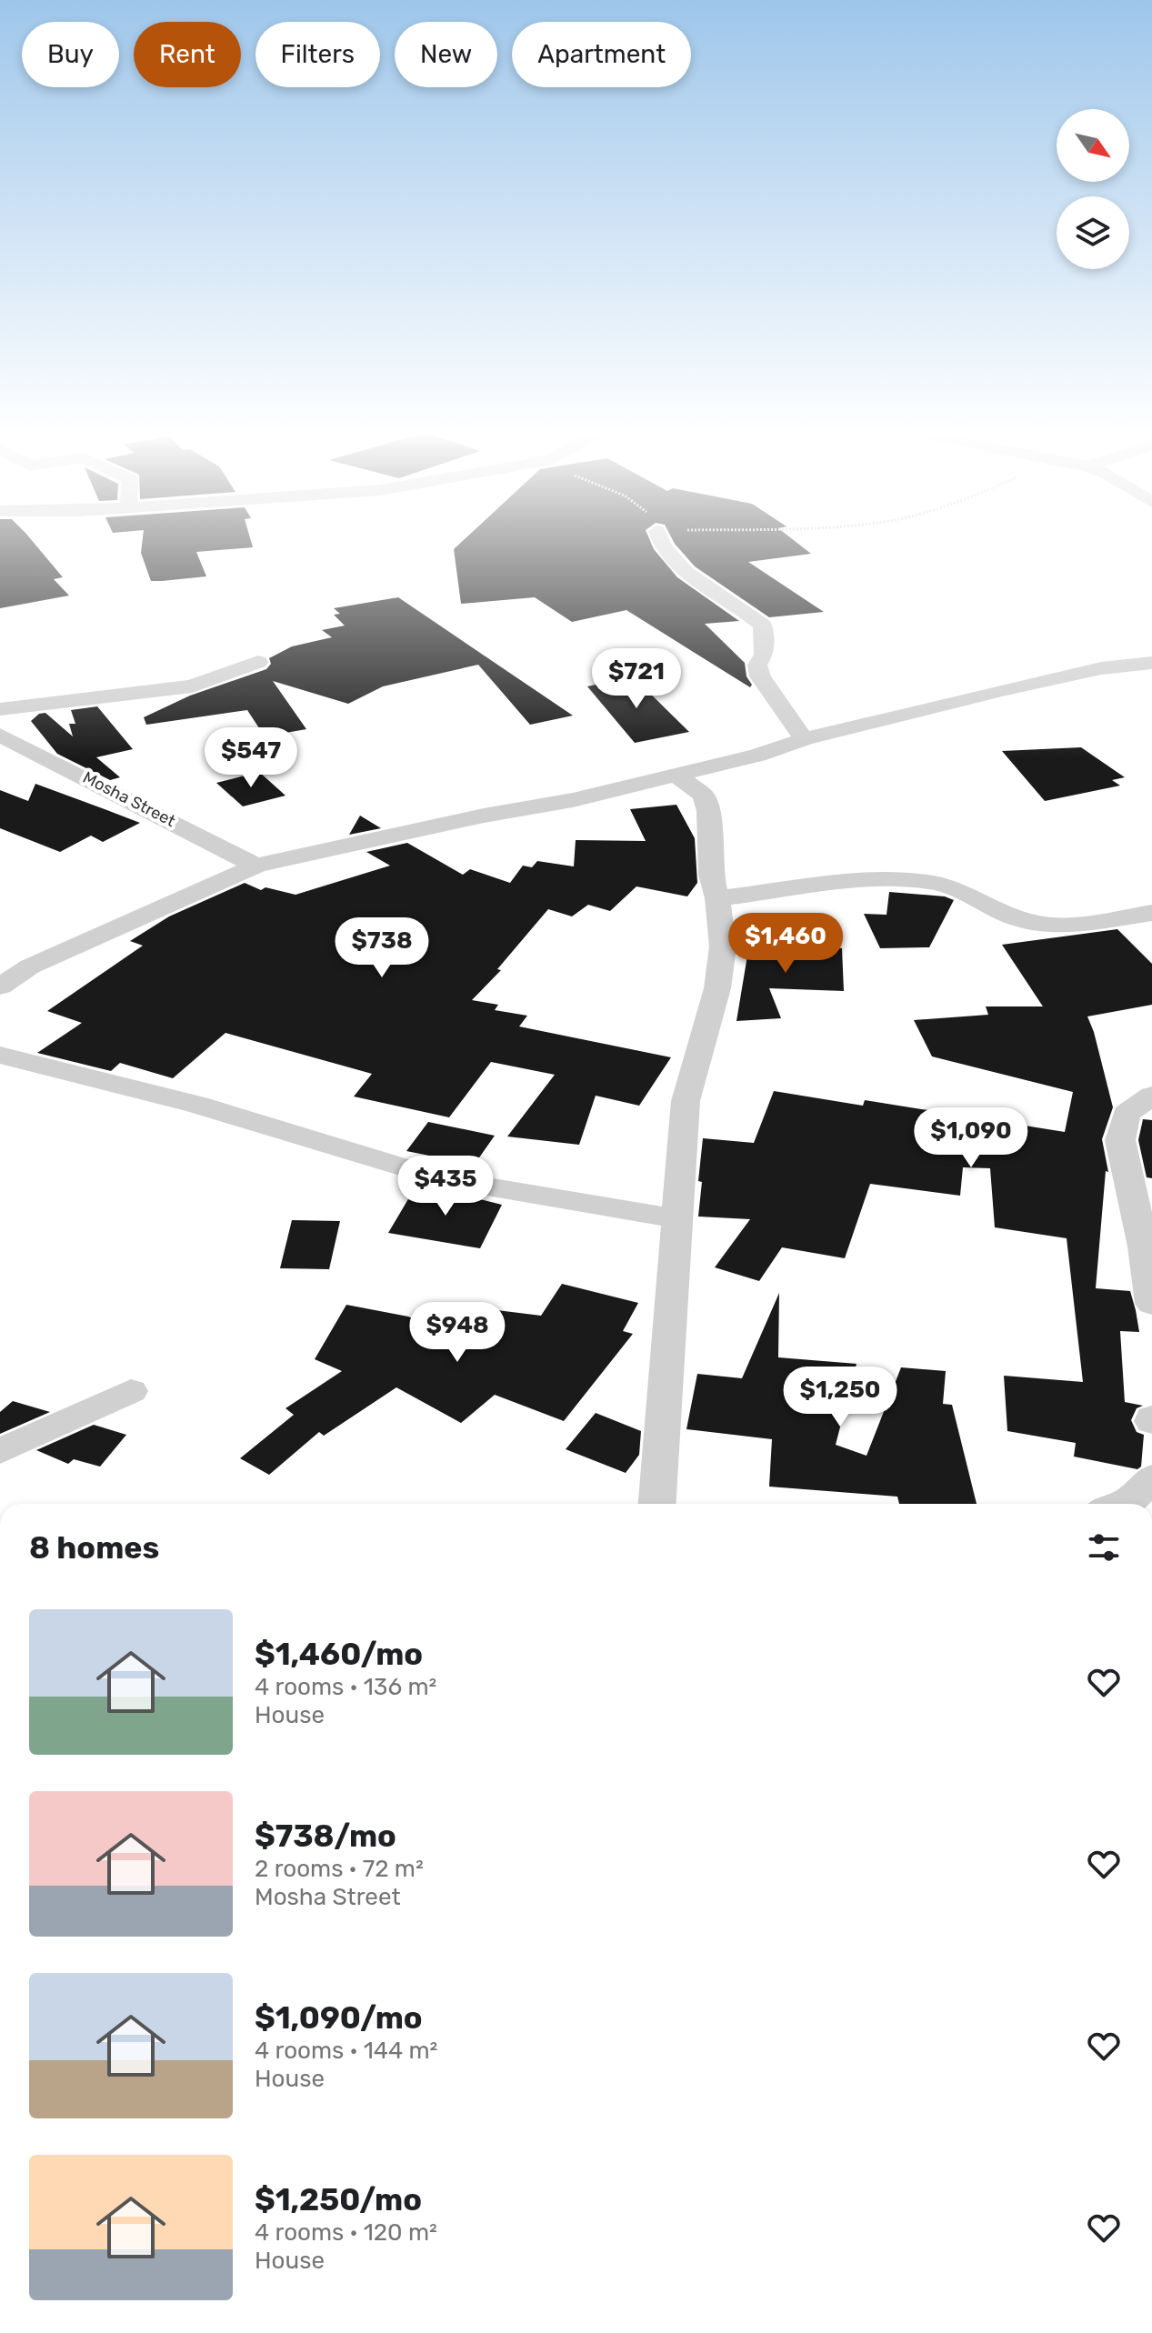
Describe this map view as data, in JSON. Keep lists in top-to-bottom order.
{
  "streets": {
    "street": ["Mosha Street"]
  },
  "north": "bottom right",
  "page": {
    "chip": [
      "Buy",
      "Rent",
      "Filters",
      "New",
      "Apartment"
    ],
    "price": [
      "$721",
      "$547",
      "$1,460",
      "$738",
      "$1,090",
      "$435",
      "$948",
      "$1,250"
    ],
    "heading": "8 homes",
    "list": [
      {
        "name": "$1,460/mo",
        "note": "4 rooms · 136 m² · House"
      },
      {
        "name": "$738/mo",
        "note": "2 rooms · 72 m² · Mosha Street"
      },
      {
        "name": "$1,090/mo",
        "note": "4 rooms · 144 m² · House"
      },
      {
        "name": "$1,250/mo",
        "note": "4 rooms · 120 m² · House"
      }
    ]
  }
}
